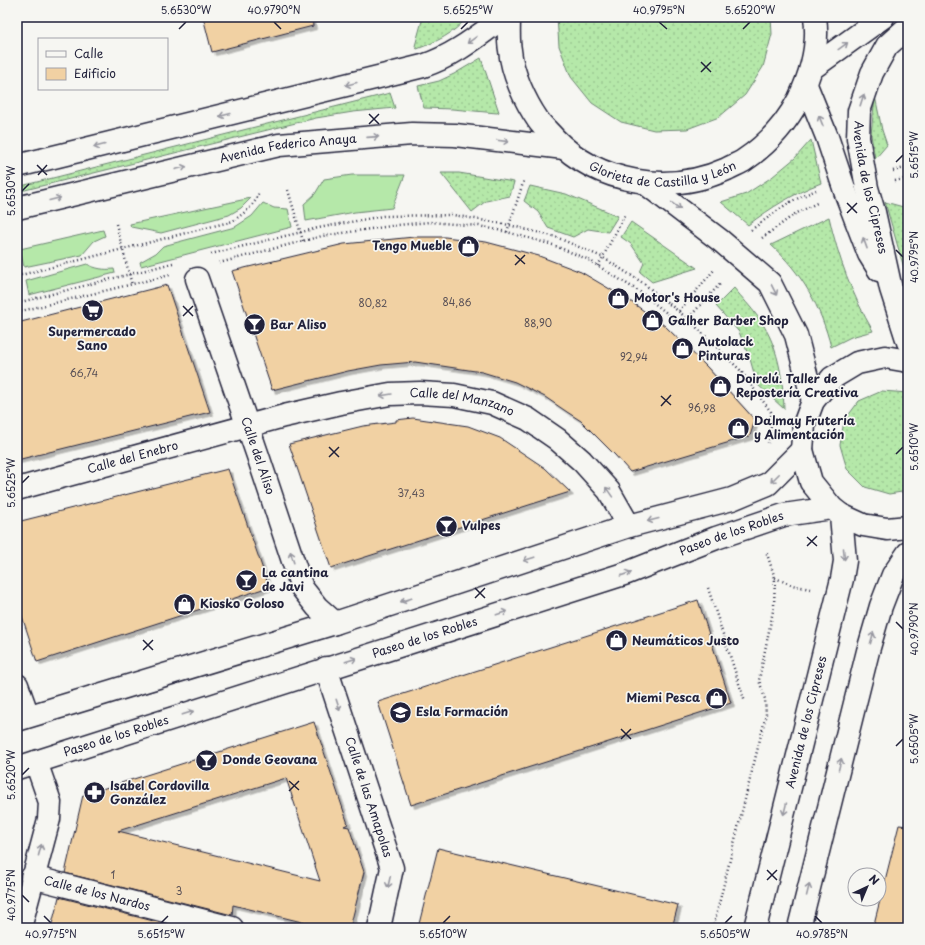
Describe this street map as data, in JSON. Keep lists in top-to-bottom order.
{
  "streets": {
    "main road": [
      "Avenida Federico Anaya",
      "Glorieta de Castilla y León",
      "Avenida de los Cipreses",
      "Calle del Manzano",
      "Calle del Aliso",
      "Calle del Enebro",
      "Paseo de los Robles",
      "Calle de las Amapolas",
      "Calle de los Nardos"
    ]
  },
  "crossings": [
    ["Avenida Federico Anaya", "Glorieta de Castilla y León"],
    ["Glorieta de Castilla y León", "Avenida de los Cipreses"],
    ["Avenida de los Cipreses", "Paseo de los Robles"],
    ["Calle del Manzano", "Calle del Aliso"],
    ["Calle del Manzano", "Calle del Enebro"],
    ["Calle del Aliso", "Calle del Enebro"],
    ["Paseo de los Robles", "Calle de las Amapolas"]
  ],
  "one_way": ["Calle del Manzano", "Calle del Aliso", "Calle de las Amapolas"],
  "places": {
    "shop": [
      "Tengo Mueble",
      "Motor's House",
      "Galher Barber Shop",
      "Autolack Pinturas",
      "Doirelú. Taller de Repostería Creativa",
      "Dalmay Frutería y Alimentación",
      "Kiosko Goloso",
      "Neumáticos Justo",
      "Miemi Pesca"
    ],
    "supermarket": ["Supermercado Sano"],
    "bar": [
      "Bar Aliso",
      "Vulpes",
      "La cantina de Javi",
      "Donde Geovana"
    ],
    "school or university": ["Esla Formación"],
    "pharmacy": ["Isabel Cordovilla González"]
  },
  "house_numbers": [
    "84,86",
    "80,82",
    "88,90",
    "92,94",
    "66,74",
    "96,98",
    "37,43",
    "1",
    "3"
  ],
  "legend": ["Calle", "Edificio"],
  "north": "top right",
  "coordinates": [
    "5.6530°W",
    "40.9790°N",
    "5.6525°W",
    "40.9795°N",
    "5.6520°W",
    "5.6515°W",
    "5.6510°W",
    "5.6505°W",
    "40.9775°N",
    "40.9785°N"
  ]
}
